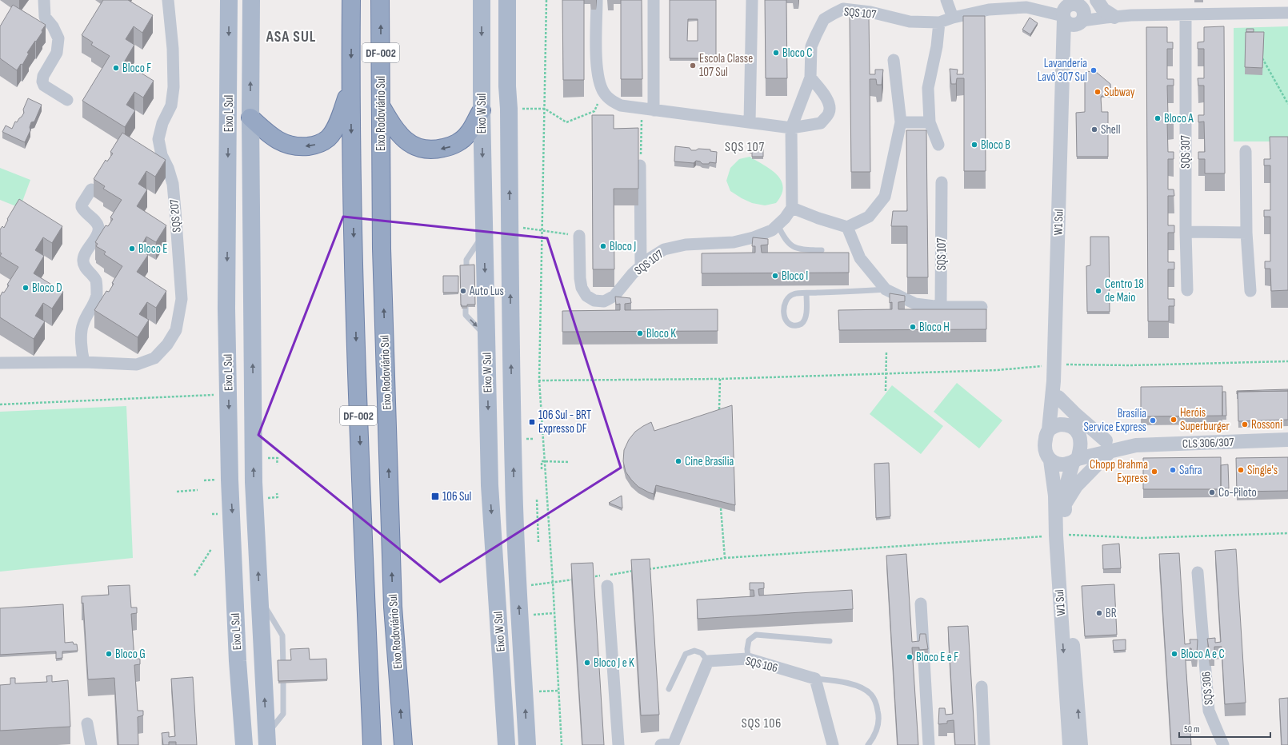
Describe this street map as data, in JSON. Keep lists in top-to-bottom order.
{
  "streets": {
    "highway": ["DF-002", "Eixo Rodoviário Sul"],
    "main road": ["Eixo L Sul", "Eixo W Sul"],
    "street": [
      "SQS 107",
      "SQS 307",
      "SQS 207",
      "W1 Sul",
      "CLS 306/307",
      "SQS 106",
      "SQS 306"
    ]
  },
  "crossings": [
    ["SQS 107", "W1 Sul"],
    ["W1 Sul", "CLS 306/307"]
  ],
  "districts": ["ASA SUL", "SQS 107", "SQS 106"],
  "places": {
    "other": [
      "Bloco C",
      "Escola Classe 107 Sul",
      "Bloco F",
      "Lavanderia Lavô 307 Sul",
      "Subway",
      "Bloco A",
      "Shell",
      "Bloco B",
      "Bloco J",
      "Bloco E",
      "Bloco I",
      "Bloco D",
      "Auto Lus",
      "Centro 18 de Maio",
      "Bloco H",
      "Bloco K",
      "Heróis Superburger",
      "Brasília Service Express",
      "Rossoni",
      "Cine Brasília",
      "Safira",
      "Single's",
      "Chopp Brahma Express",
      "Co-Piloto",
      "BR",
      "Bloco G",
      "Bloco A e C",
      "Bloco E e F",
      "Bloco J e K"
    ],
    "transit": ["106 Sul - BRT Expresso DF", "106 Sul"]
  },
  "scale_bar": "50 m"
}
